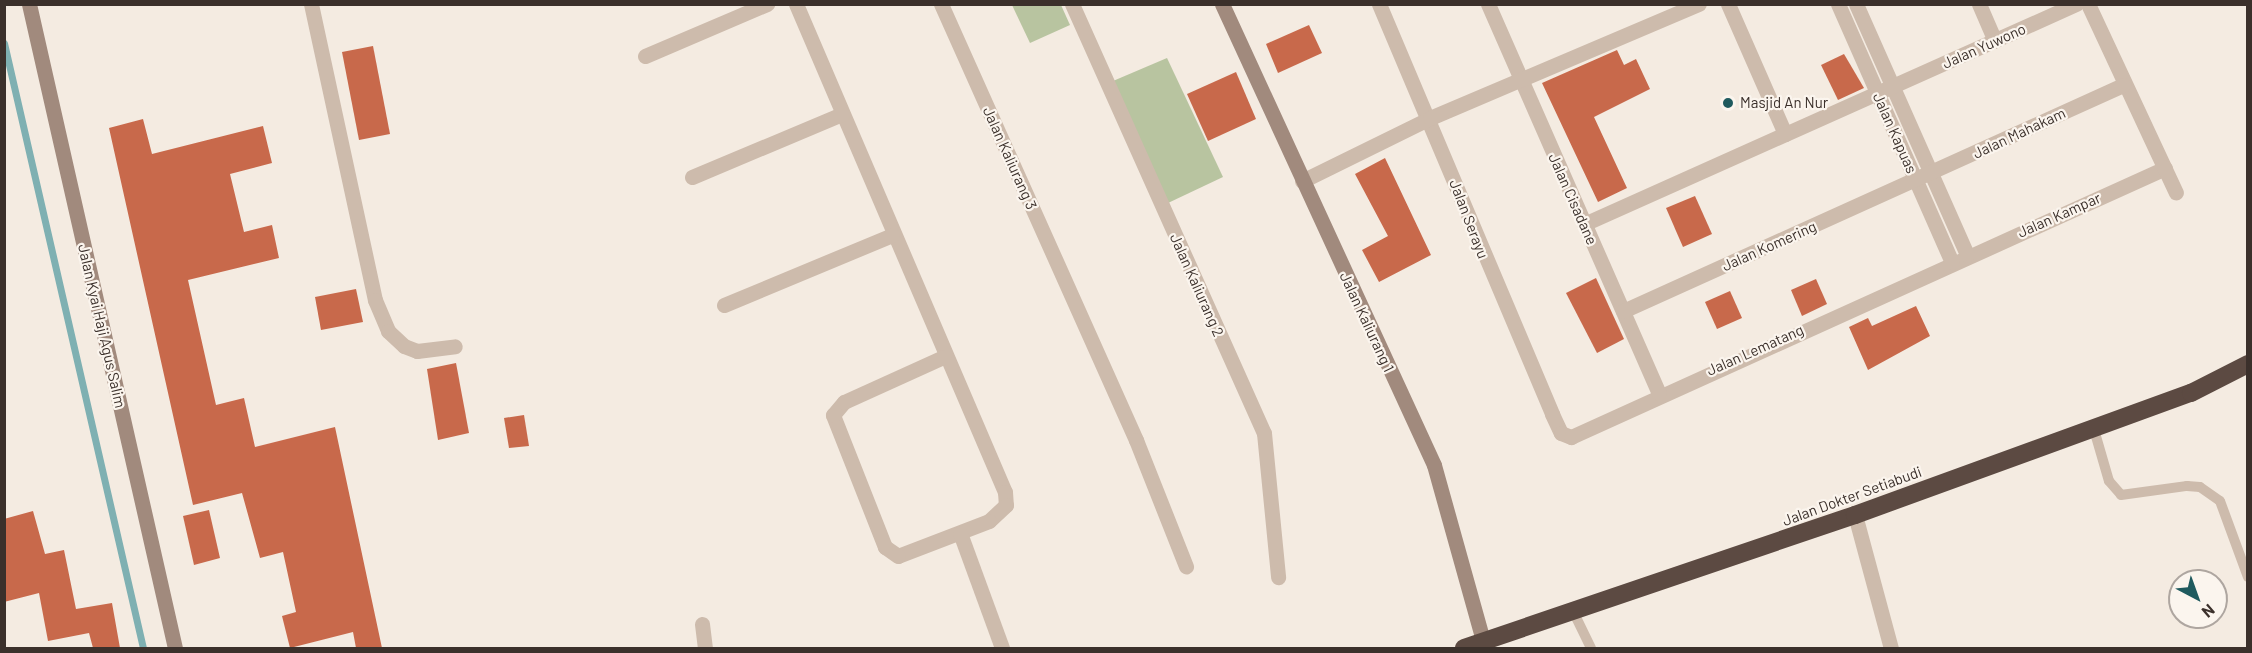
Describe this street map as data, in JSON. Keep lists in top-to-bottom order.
{
  "streets": {
    "highway": ["Jalan Dokter Setiabudi"],
    "street": [
      "Jalan Yuwono",
      "Jalan Kapuas",
      "Jalan Mahakam",
      "Jalan Kaliurang 3",
      "Jalan Cisadane",
      "Jalan Kampar",
      "Jalan Serayu",
      "Jalan Komering",
      "Jalan Kaliurang 2",
      "Jalan Kaliurang 1",
      "Jalan Kyai Haji Agus Salim",
      "Jalan Lematang"
    ]
  },
  "crossings": [
    ["Jalan Yuwono", "Jalan Kapuas"],
    ["Jalan Yuwono", "Jalan Cisadane"],
    ["Jalan Kapuas", "Jalan Mahakam"],
    ["Jalan Kapuas", "Jalan Kampar"],
    ["Jalan Kapuas", "Jalan Komering"],
    ["Jalan Kapuas", "Jalan Lematang"],
    ["Jalan Mahakam", "Jalan Komering"],
    ["Jalan Cisadane", "Jalan Komering"],
    ["Jalan Cisadane", "Jalan Lematang"],
    ["Jalan Kampar", "Jalan Lematang"],
    ["Jalan Serayu", "Jalan Lematang"],
    ["Jalan Kaliurang 1", "Jalan Dokter Setiabudi"]
  ],
  "places": ["Masjid An Nur"],
  "north": "bottom right"
}
